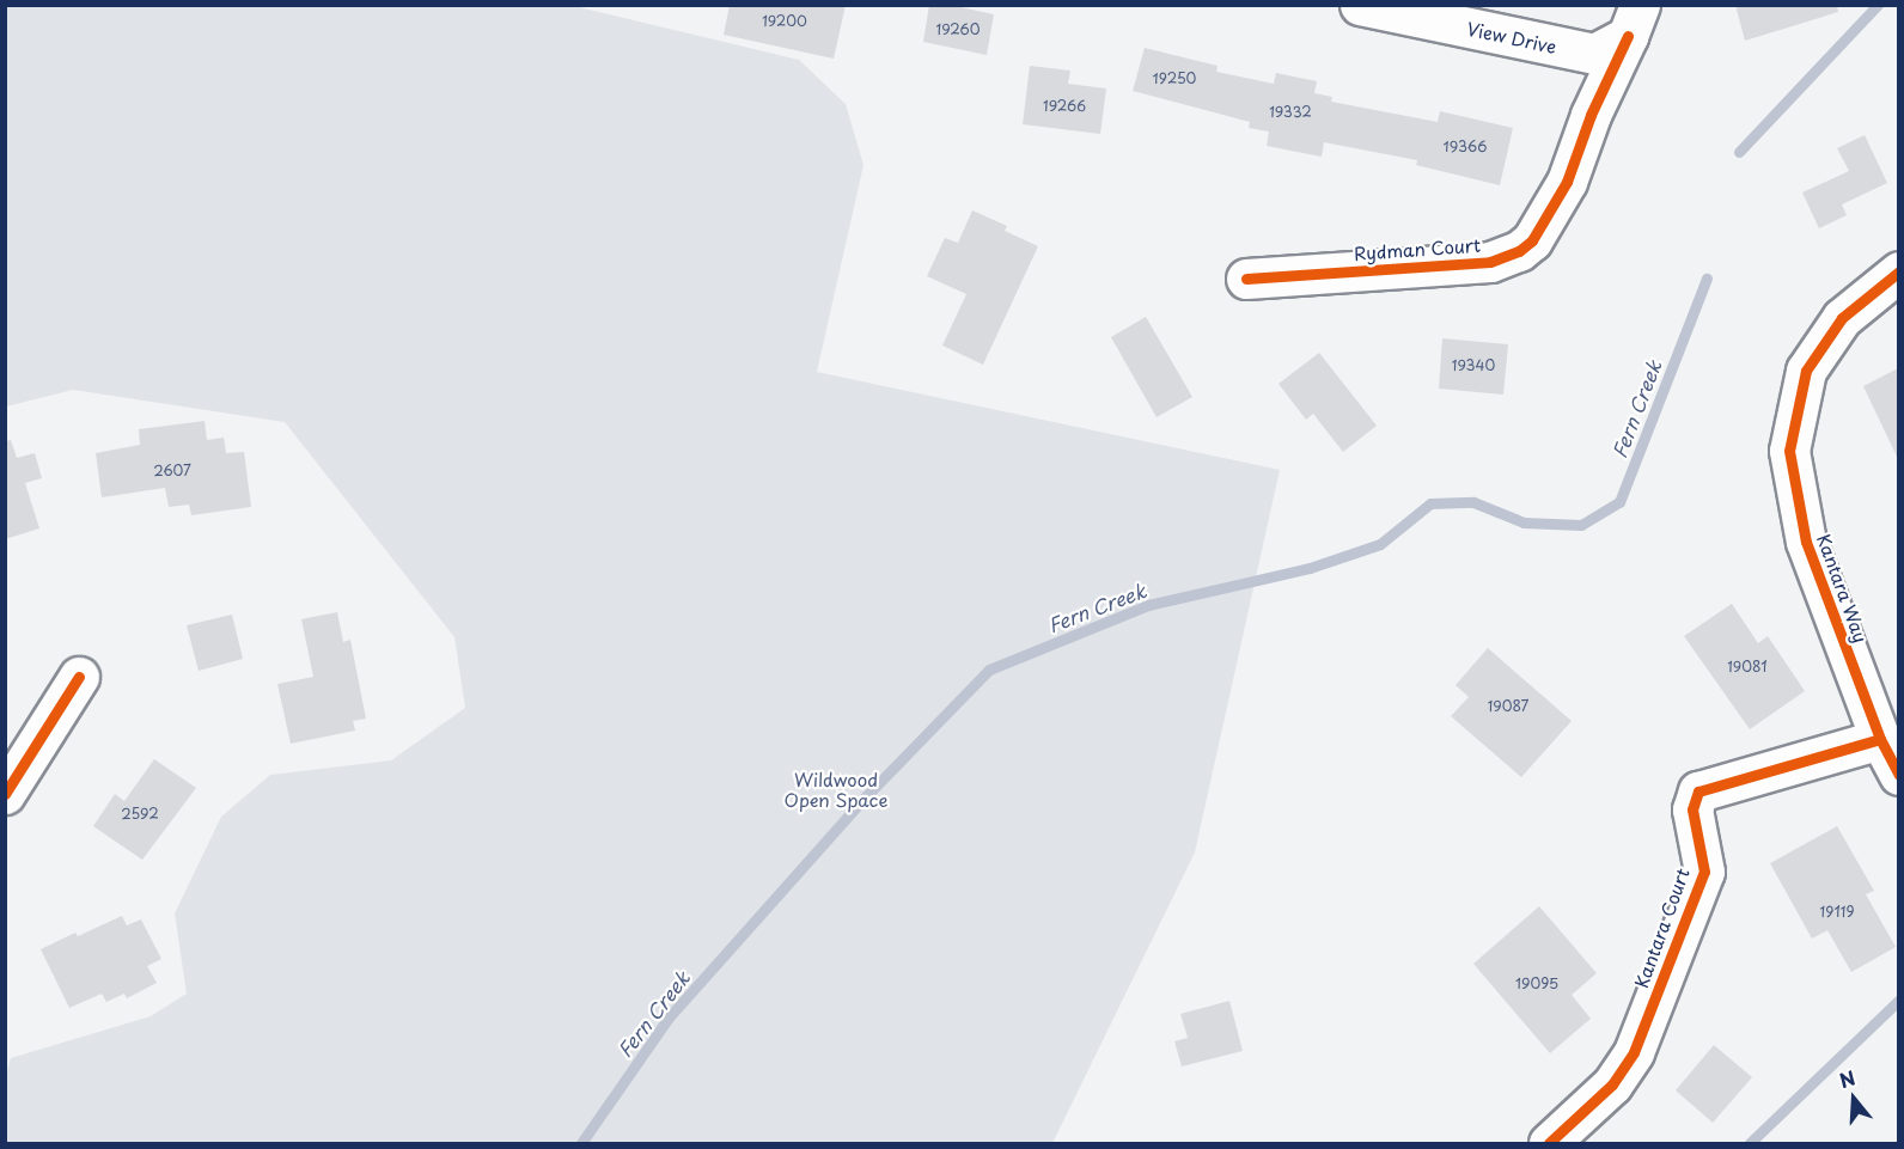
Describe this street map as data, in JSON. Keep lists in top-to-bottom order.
{
  "streets": {
    "street": [
      "View Drive",
      "Rydman Court",
      "Kantara Way",
      "Kantara Court"
    ]
  },
  "crossings": [
    ["View Drive", "Rydman Court"],
    ["Kantara Way", "Kantara Court"]
  ],
  "water": ["Fern Creek"],
  "parks": ["Wildwood Open Space"],
  "house_numbers": [
    "19200",
    "19260",
    "19250",
    "19266",
    "19332",
    "19366",
    "19340",
    "2607",
    "19081",
    "19087",
    "2592",
    "19119",
    "19095"
  ],
  "north": "top"
}
